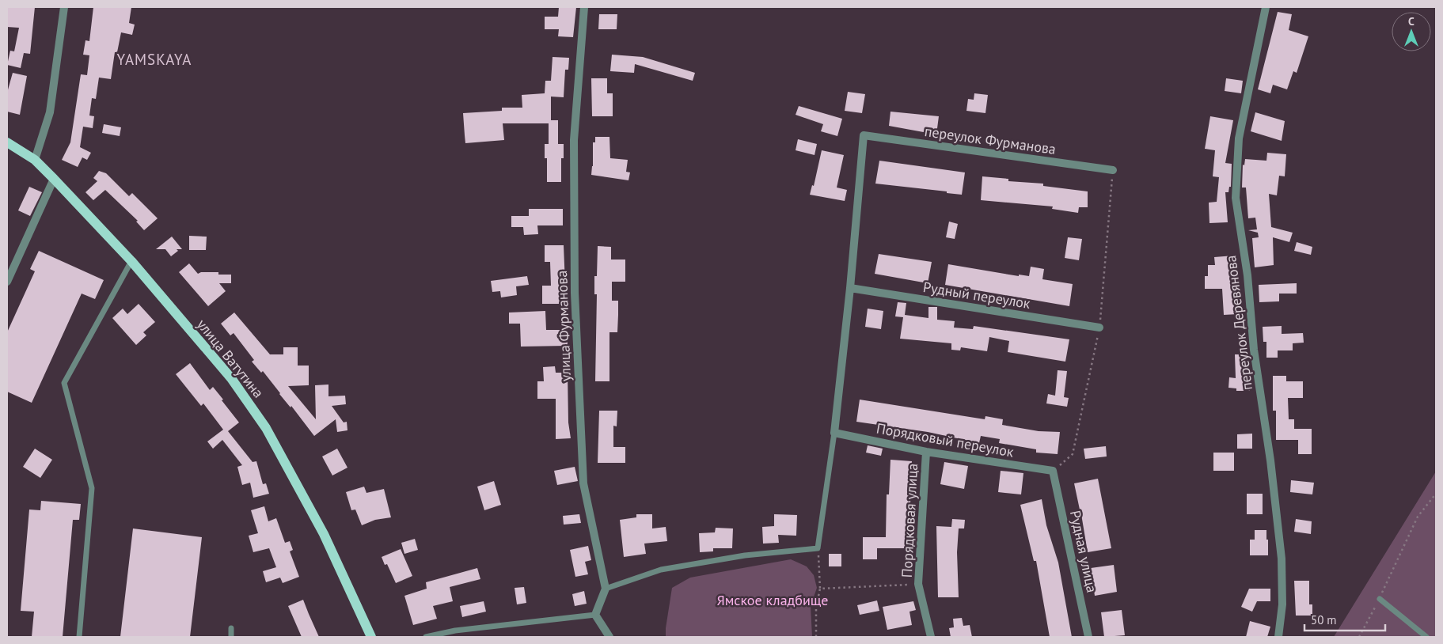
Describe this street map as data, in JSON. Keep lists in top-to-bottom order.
{
  "streets": {
    "main road": ["улица Ватутина"],
    "street": [
      "переулок Фурманова",
      "Рудный переулок",
      "переулок Деревянова",
      "улица Фурманова",
      "Порядковый переулок",
      "Порядковая улица",
      "Рудная улица"
    ]
  },
  "crossings": [
    ["переулок Фурманова", "Рудный переулок"],
    ["Порядковый переулок", "Порядковая улица"],
    ["Порядковый переулок", "Рудная улица"]
  ],
  "districts": ["YAMSKAYA"],
  "parks": ["Ямское кладбище"],
  "scale_bar": "50 m",
  "north": "top"
}
